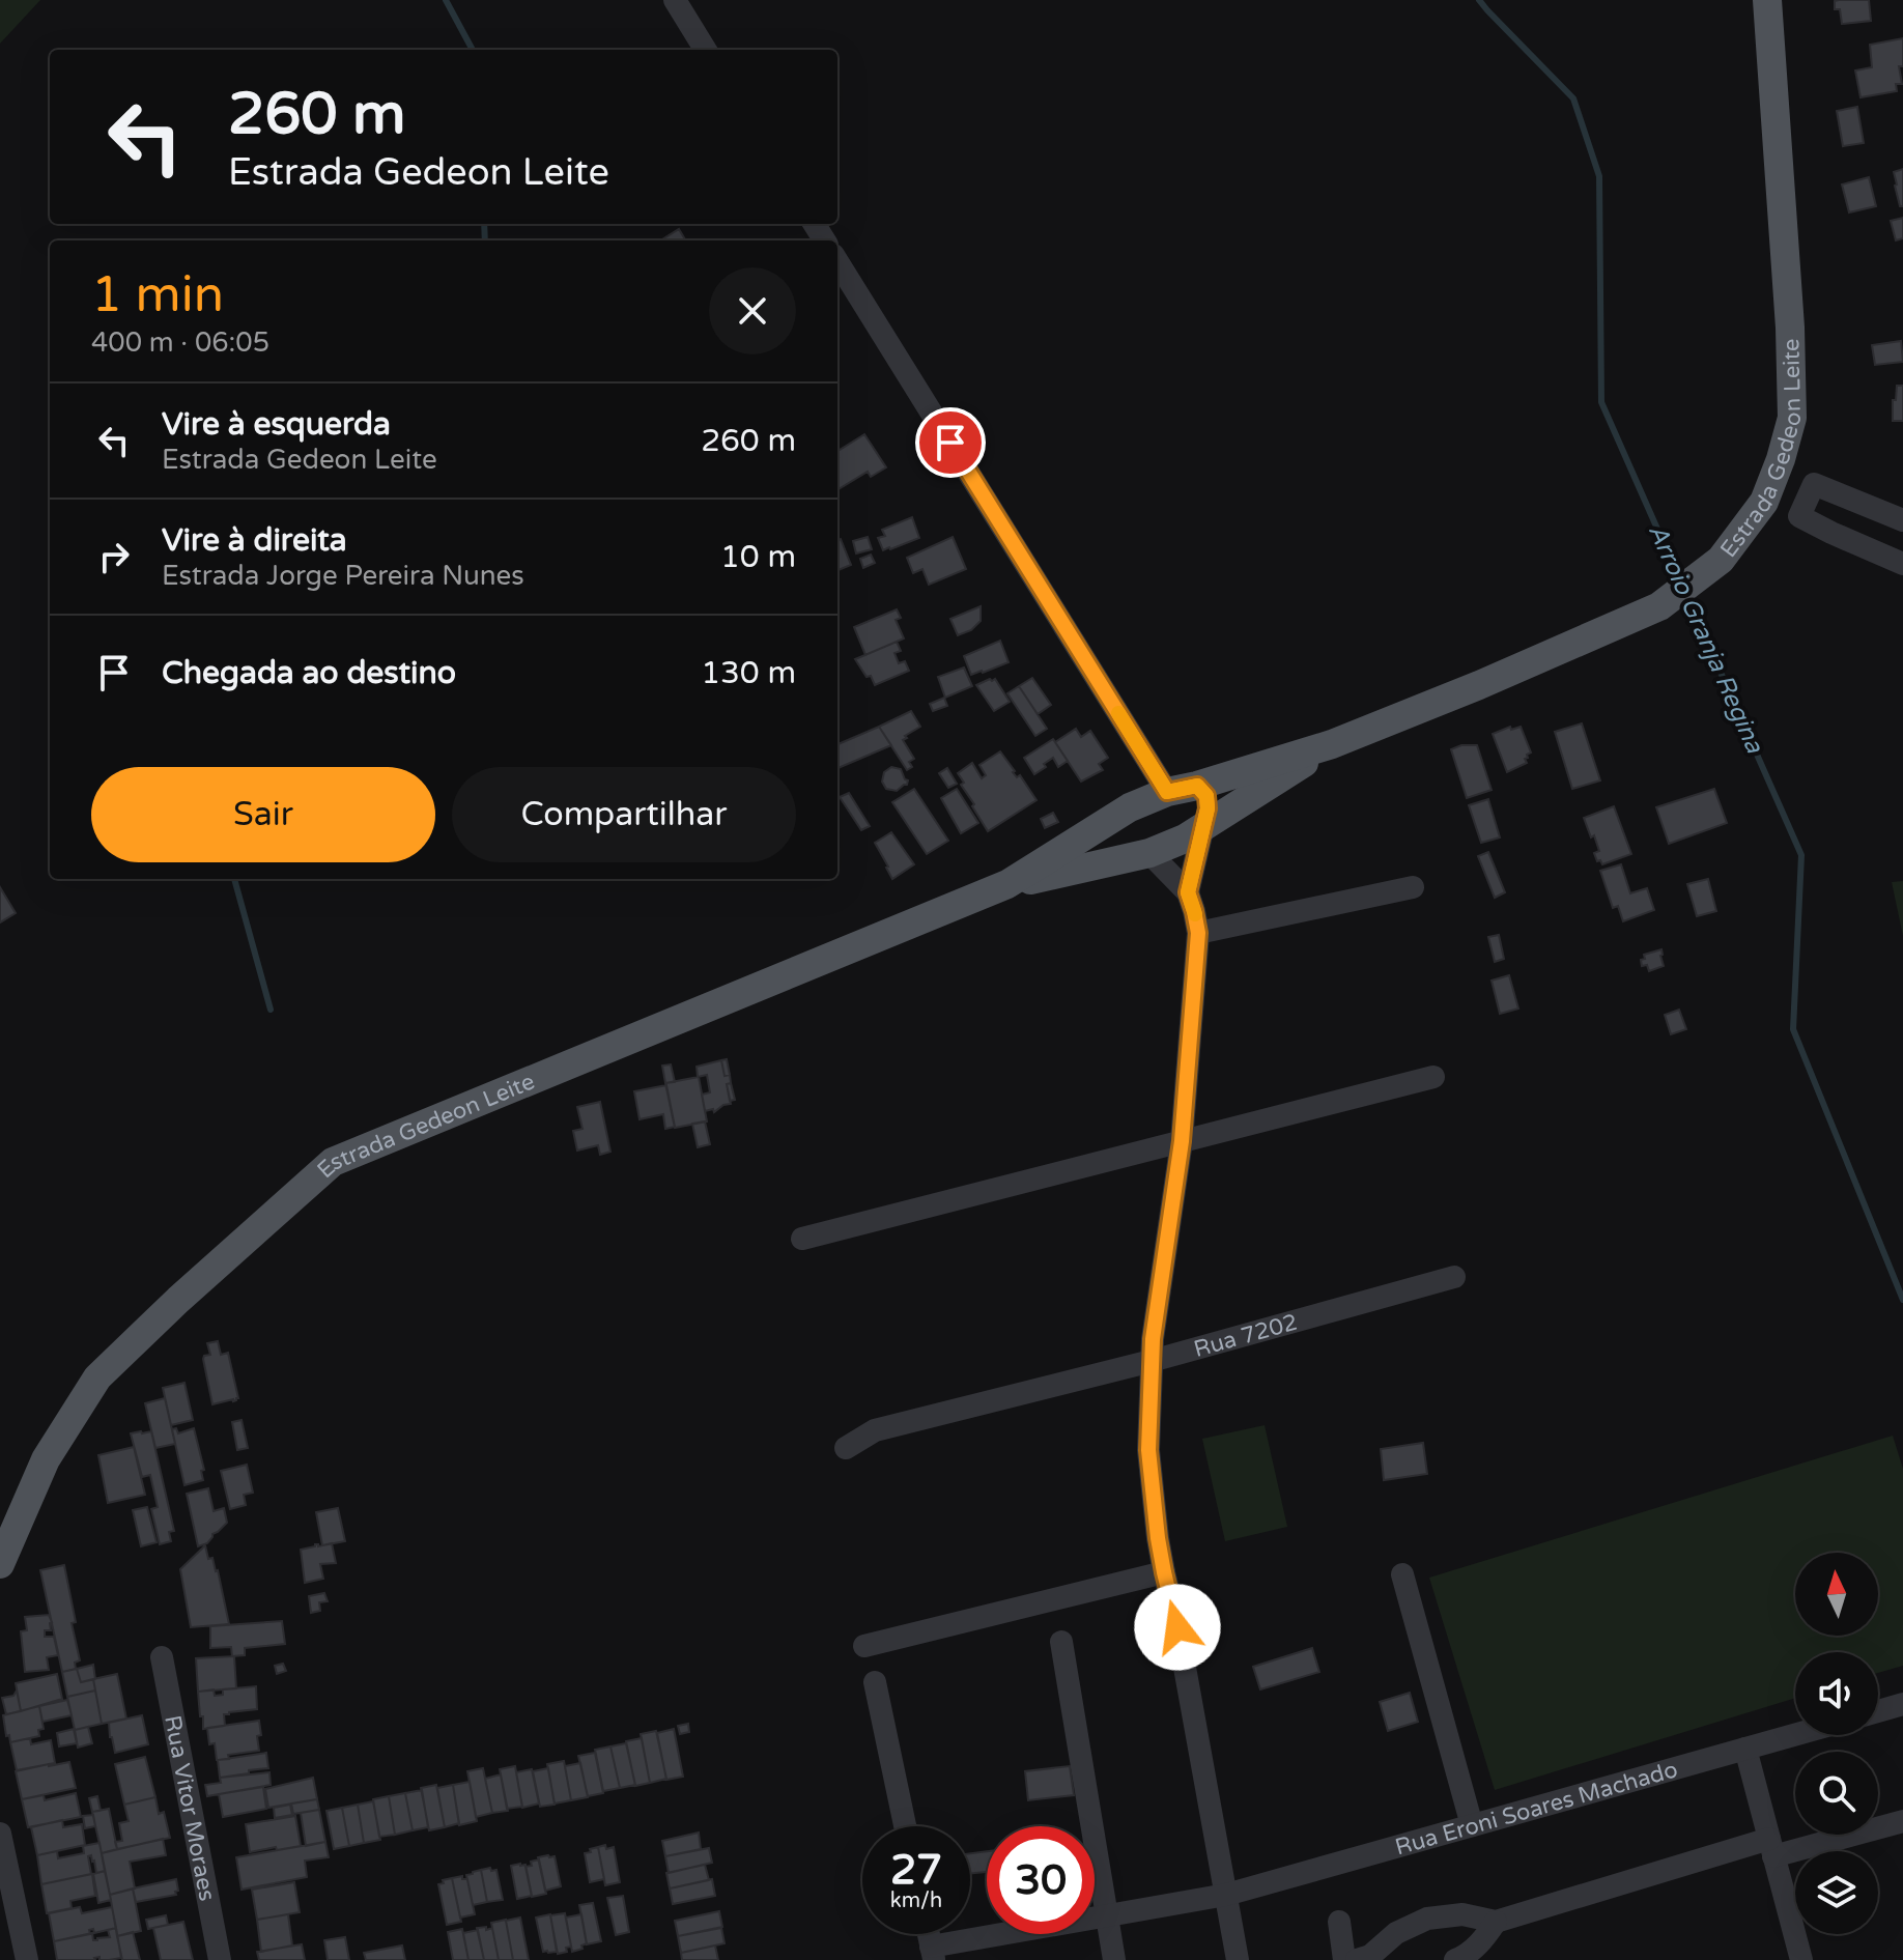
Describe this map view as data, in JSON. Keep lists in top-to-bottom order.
{
  "streets": {
    "main road": ["Estrada Gedeon Leite"],
    "street": ["Rua 7202", "Rua Eroni Soares Machado", "Rua Vitor Moraes"]
  },
  "water": ["Arroio Granja Regina"],
  "north": "top",
  "page": {
    "turn": ["260 m", "Estrada Gedeon Leite"],
    "heading": ["1 min", "400 m · 06:05"],
    "list": [
      {
        "name": "Vire à esquerda",
        "note": "Estrada Gedeon Leite",
        "value": "260 m"
      },
      {
        "name": "Vire à direita",
        "note": "Estrada Jorge Pereira Nunes",
        "value": "10 m"
      },
      {
        "name": "Chegada ao destino",
        "value": "130 m"
      }
    ],
    "buttons": ["Sair", "Compartilhar"],
    "speed": "27 km/h",
    "limit": "30"
  }
}
